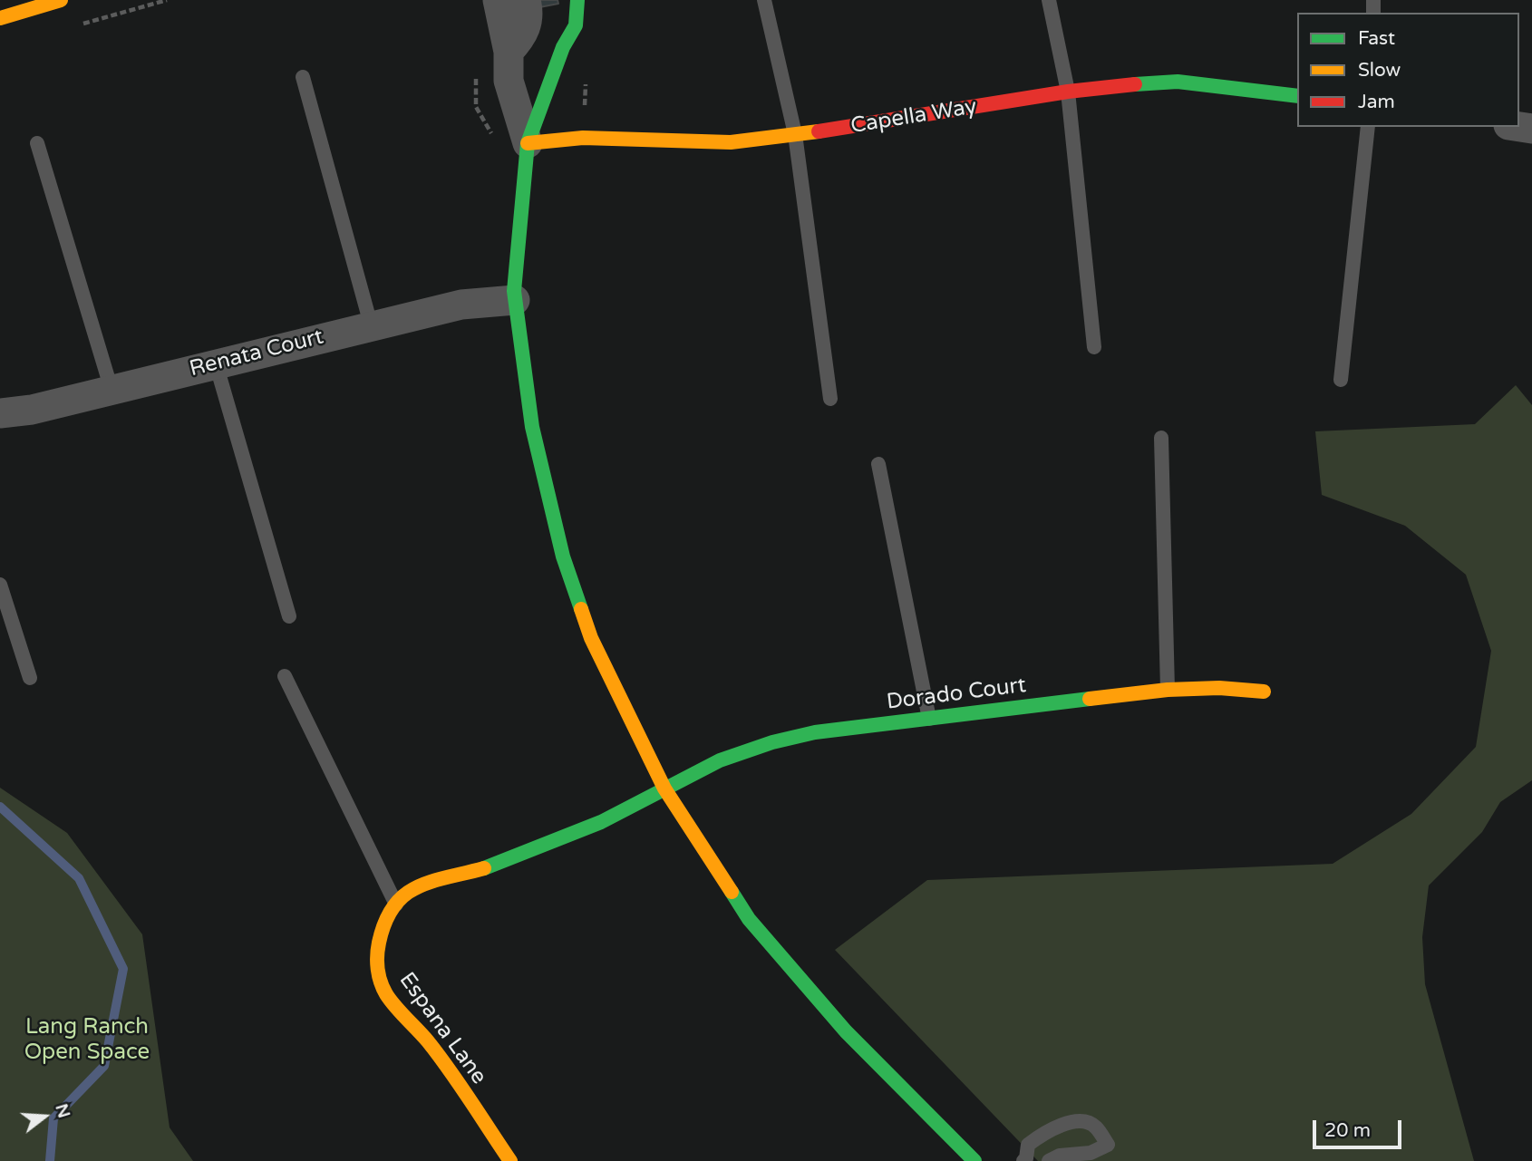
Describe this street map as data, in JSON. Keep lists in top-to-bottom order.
{
  "streets": {
    "street": [
      "Capella Way",
      "Renata Court",
      "Dorado Court",
      "Espana Lane"
    ]
  },
  "crossings": [
    ["Dorado Court", "Espana Lane"]
  ],
  "parks": ["Lang Ranch Open Space"],
  "legend": ["Fast", "Slow", "Jam"],
  "scale_bar": "20 m",
  "north": "right"
}
